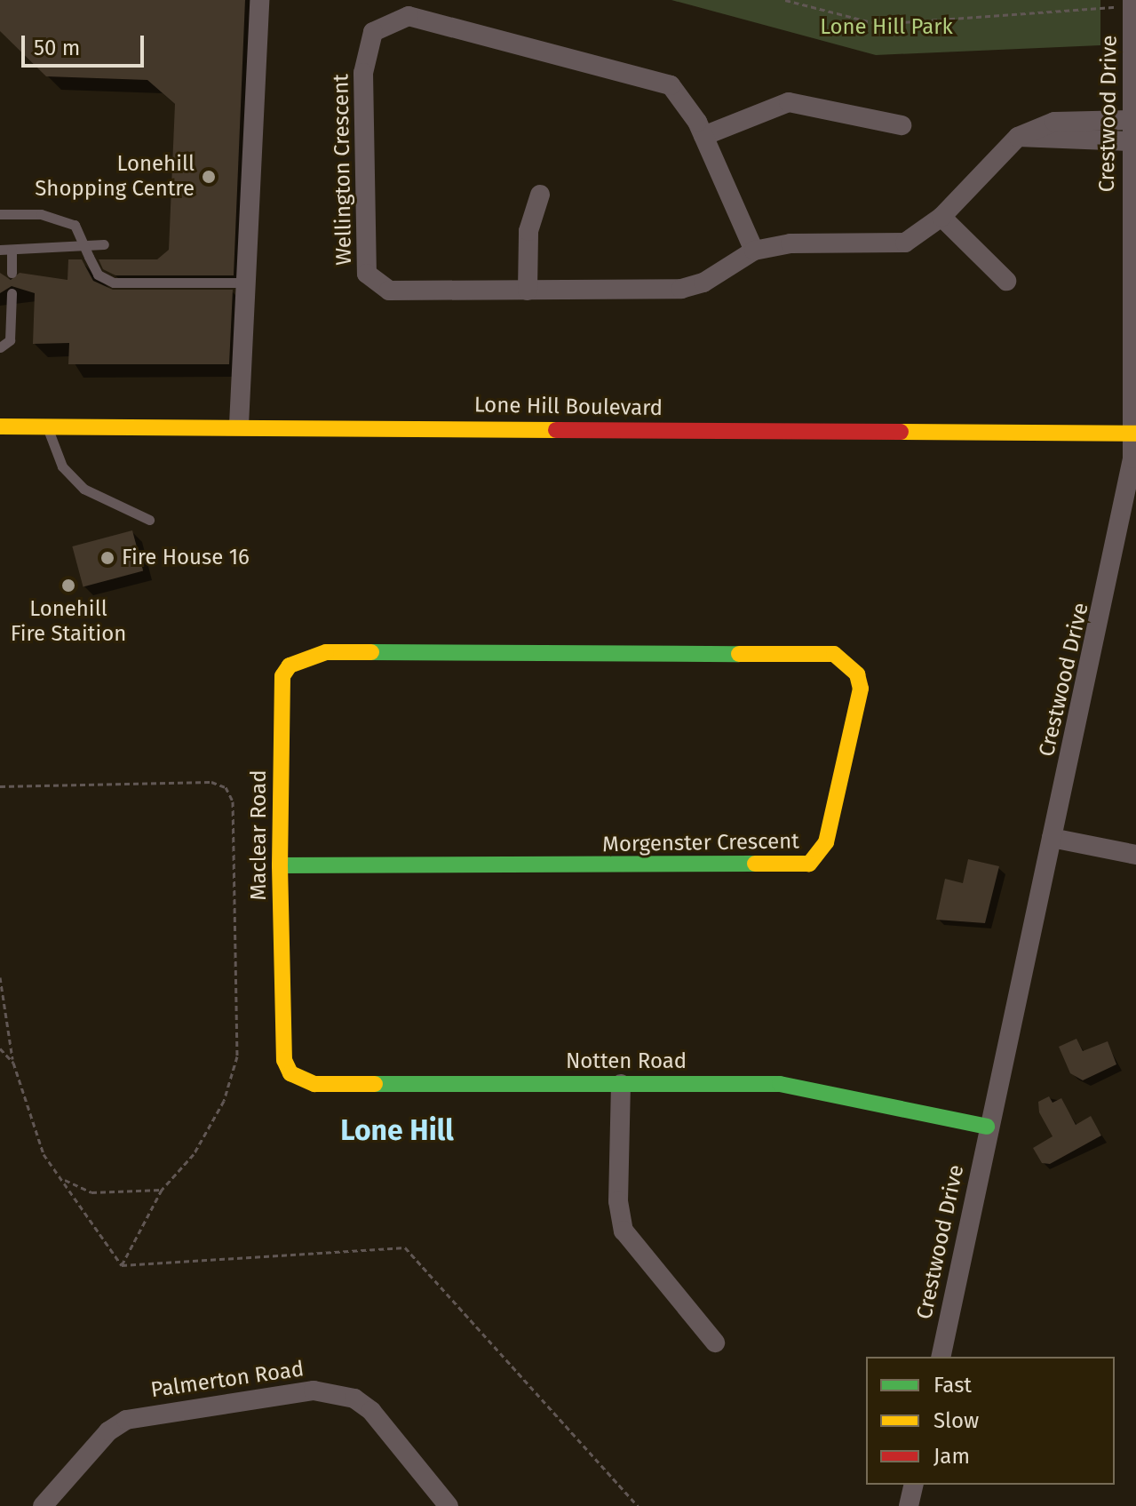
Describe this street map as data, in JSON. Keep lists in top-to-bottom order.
{
  "streets": {
    "street": [
      "Crestwood Drive",
      "Wellington Crescent",
      "Lone Hill Boulevard",
      "Maclear Road",
      "Morgenster Crescent",
      "Notten Road",
      "Palmerton Road"
    ]
  },
  "crossings": [
    ["Crestwood Drive", "Wellington Crescent"],
    ["Crestwood Drive", "Lone Hill Boulevard"],
    ["Crestwood Drive", "Notten Road"],
    ["Maclear Road", "Morgenster Crescent"],
    ["Maclear Road", "Notten Road"]
  ],
  "districts": ["Lone Hill"],
  "parks": ["Lone Hill Park"],
  "places": ["Lonehill Shopping Centre", "Fire House 16", "Lonehill Fire Staition"],
  "legend": ["Fast", "Slow", "Jam"],
  "scale_bar": "50 m"
}
